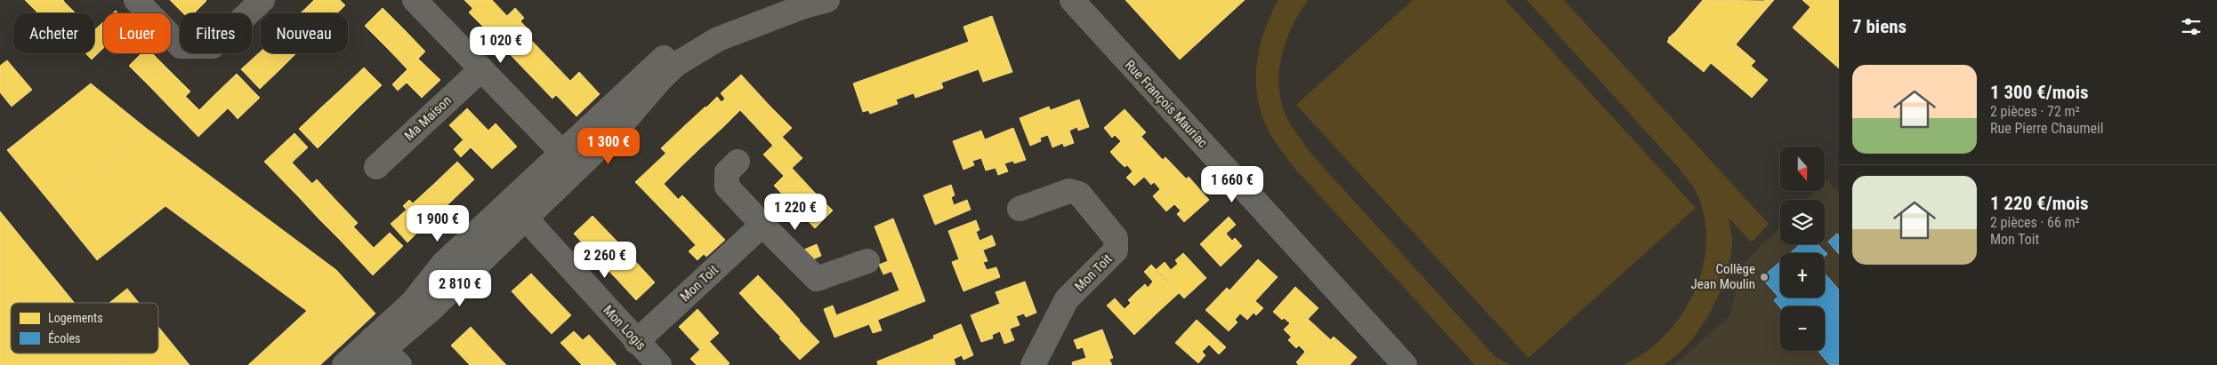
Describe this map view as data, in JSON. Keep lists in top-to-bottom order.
{
  "streets": {
    "street": [
      "Rue François Mauriac",
      "Ma Maison",
      "Mon Toit",
      "Mon Logis"
    ]
  },
  "crossings": [
    ["Mon Toit", "Mon Logis"]
  ],
  "places": ["Collège Jean Moulin"],
  "legend": ["Logements", "Écoles"],
  "north": "bottom",
  "page": {
    "heading": "7 biens",
    "chip": [
      "Acheter",
      "Louer",
      "Filtres",
      "Nouveau"
    ],
    "price": [
      "1 020 €",
      "1 300 €",
      "1 660 €",
      "1 220 €",
      "1 900 €",
      "2 260 €",
      "2 810 €"
    ],
    "list": [
      {
        "name": "1 300 €/mois",
        "note": "2 pièces · 72 m² · Rue Pierre Chaumeil"
      },
      {
        "name": "1 220 €/mois",
        "note": "2 pièces · 66 m² · Mon Toit"
      }
    ],
    "map_buttons": ["+", "−"]
  }
}
